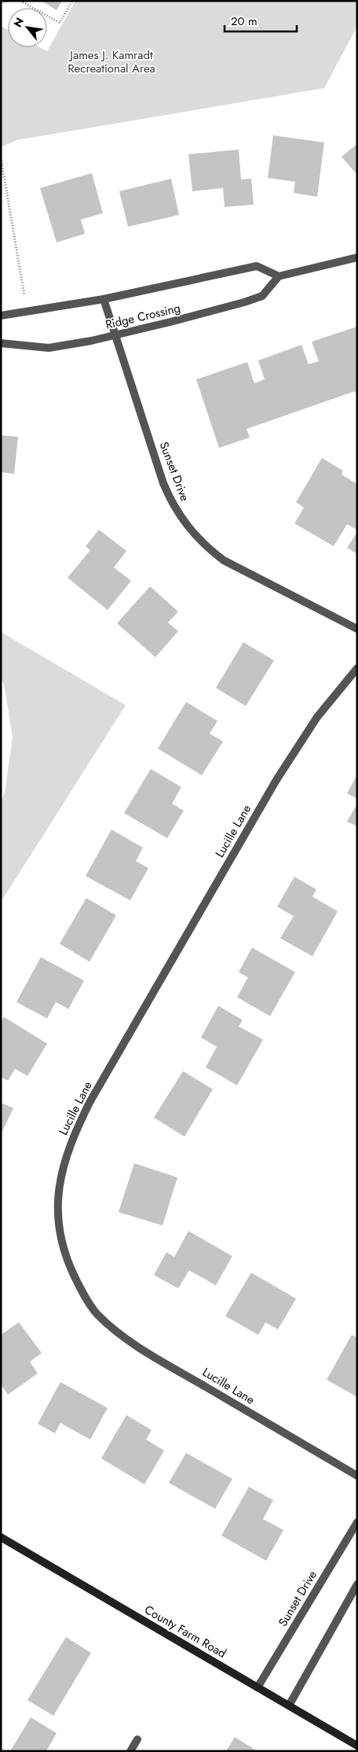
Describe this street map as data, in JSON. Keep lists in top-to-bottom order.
{
  "streets": {
    "main road": ["County Farm Road"],
    "street": ["Ridge Crossing", "Sunset Drive", "Lucille Lane"]
  },
  "crossings": [
    ["Ridge Crossing", "Sunset Drive"],
    ["Sunset Drive", "County Farm Road"]
  ],
  "parks": ["James J. Kamradt Recreational Area"],
  "scale_bar": "20 m",
  "north": "top left"
}
